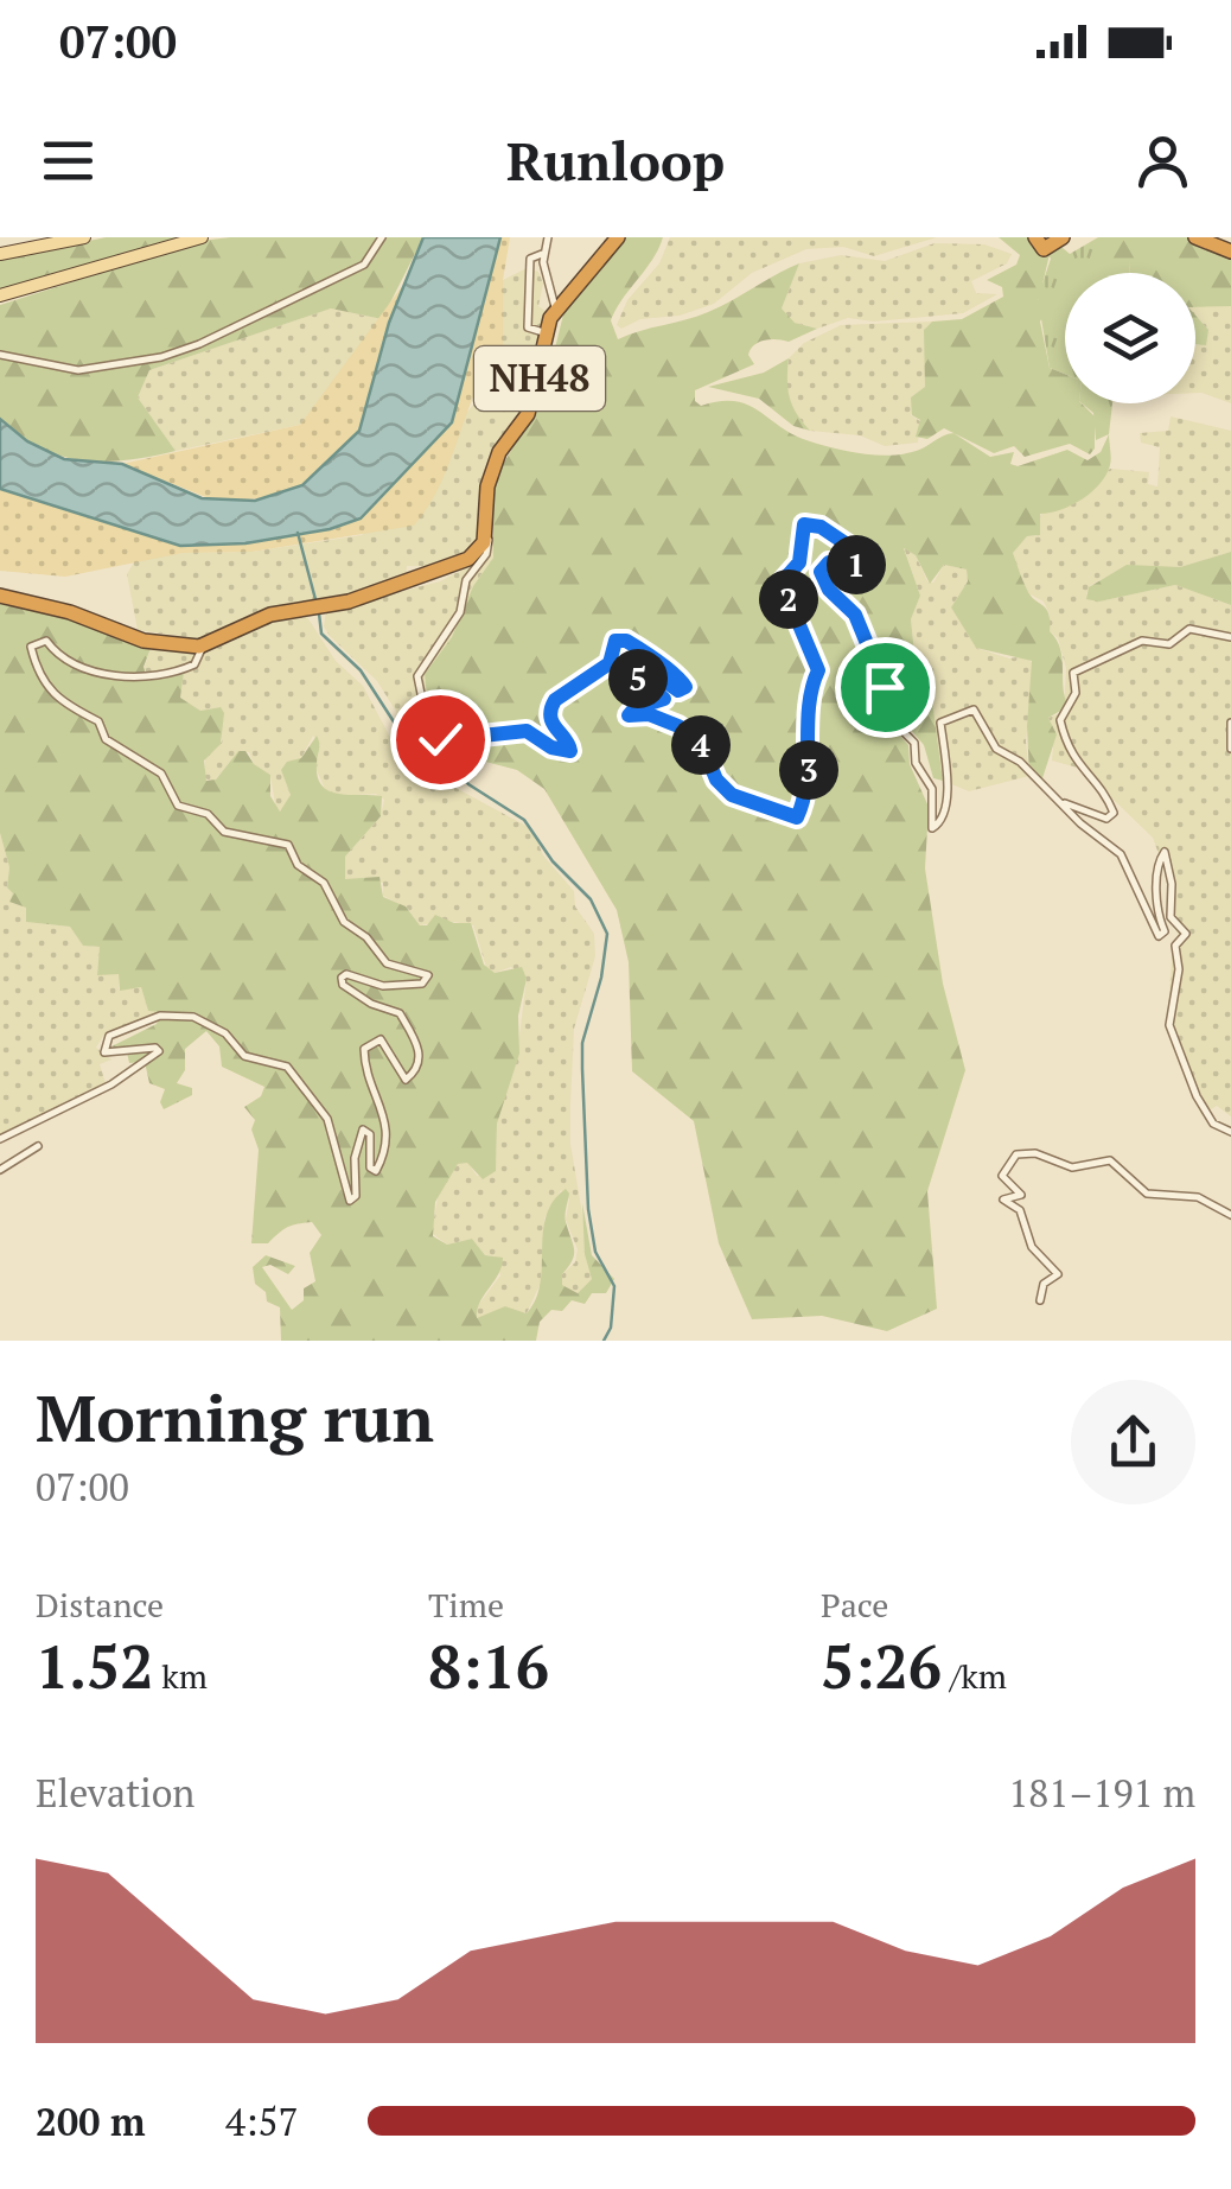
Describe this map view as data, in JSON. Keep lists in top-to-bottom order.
{
  "streets": {
    "highway": ["NH48"]
  },
  "page": {
    "status": "07:00",
    "header": "Runloop",
    "pins": [
      "1",
      "2",
      "5",
      "4",
      "3"
    ],
    "heading": ["Morning run", "07:00"],
    "stats": [
      ["Distance", "1.52 km"],
      ["Time", "8:16"],
      ["Pace", "5:26 /km"]
    ],
    "chart": ["Elevation", "181–191 m"],
    "list": [
      {
        "name": "200 m",
        "note": "4:57"
      }
    ]
  }
}
